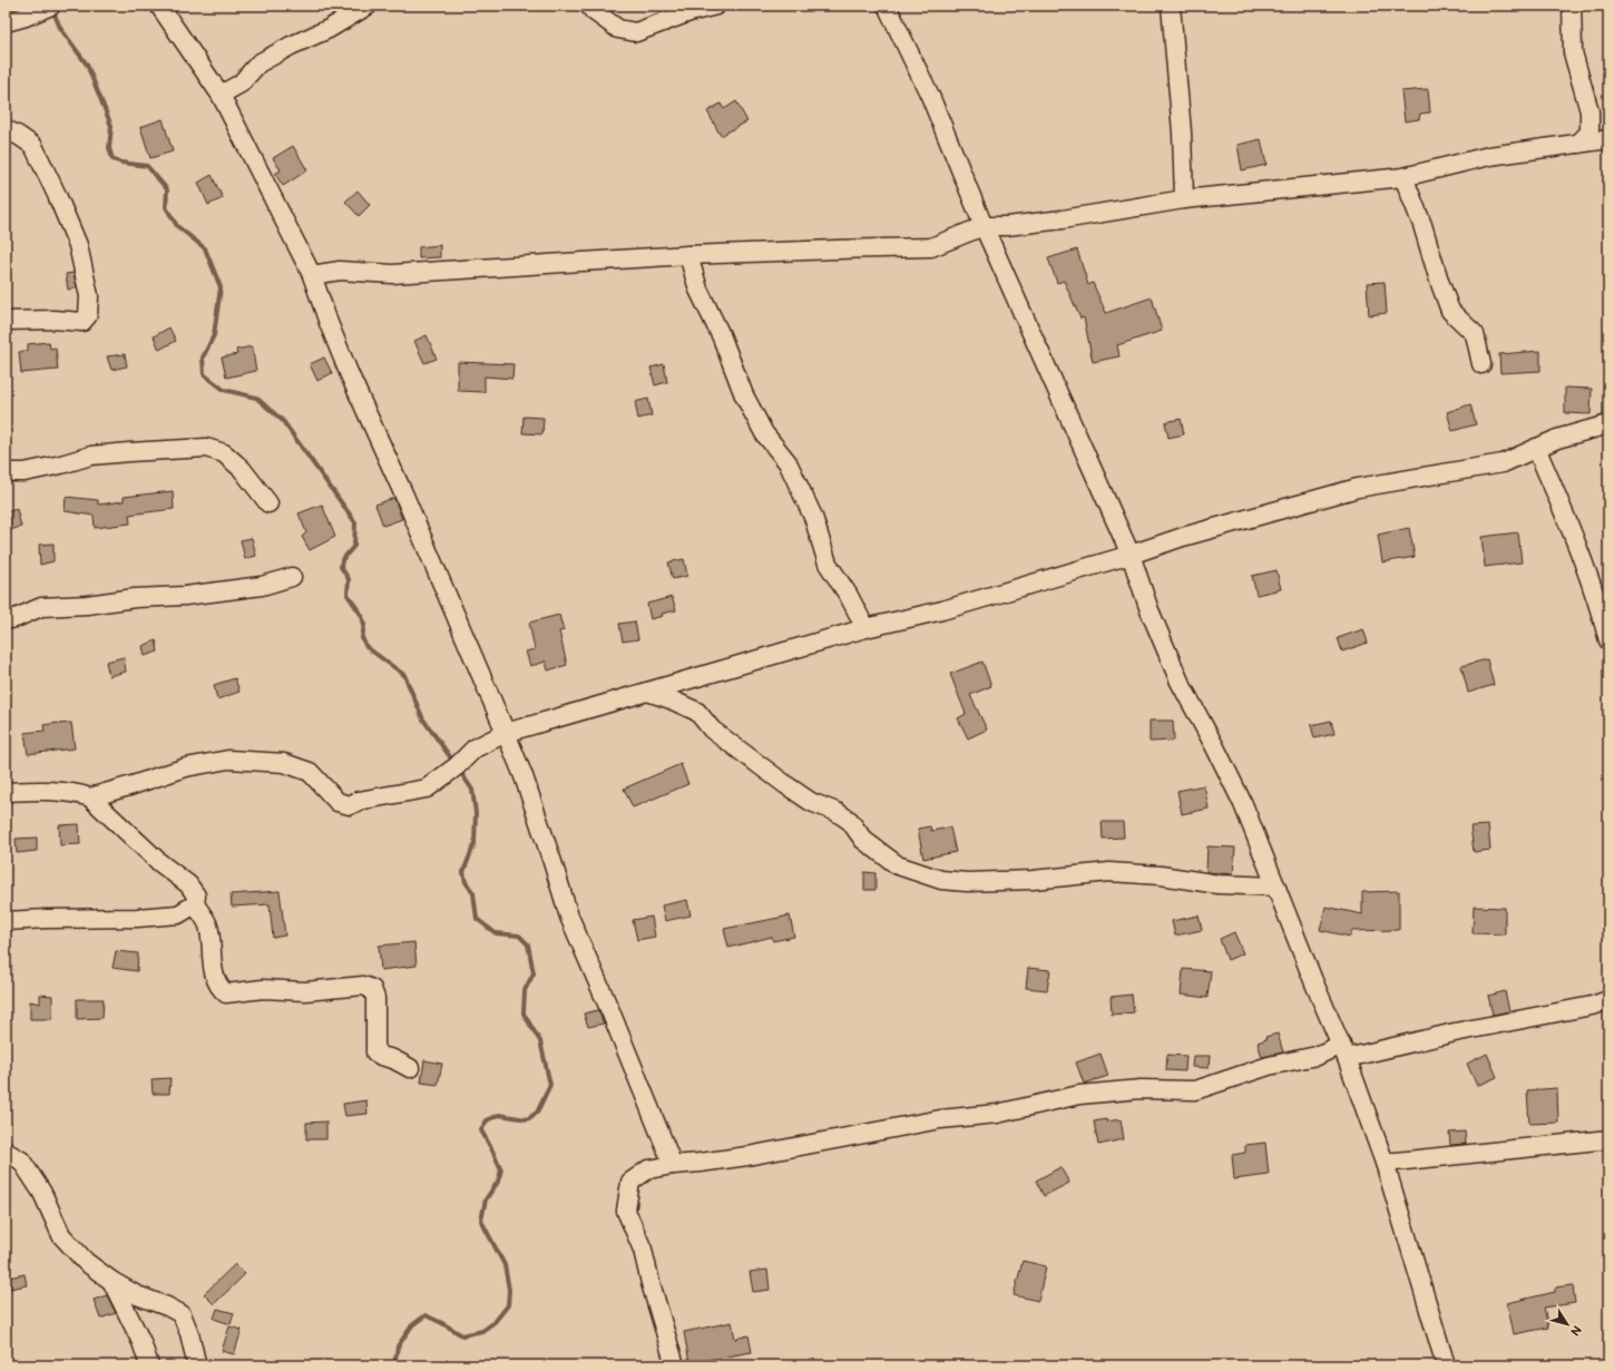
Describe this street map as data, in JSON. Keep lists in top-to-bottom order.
{
  "north": "bottom right"
}
